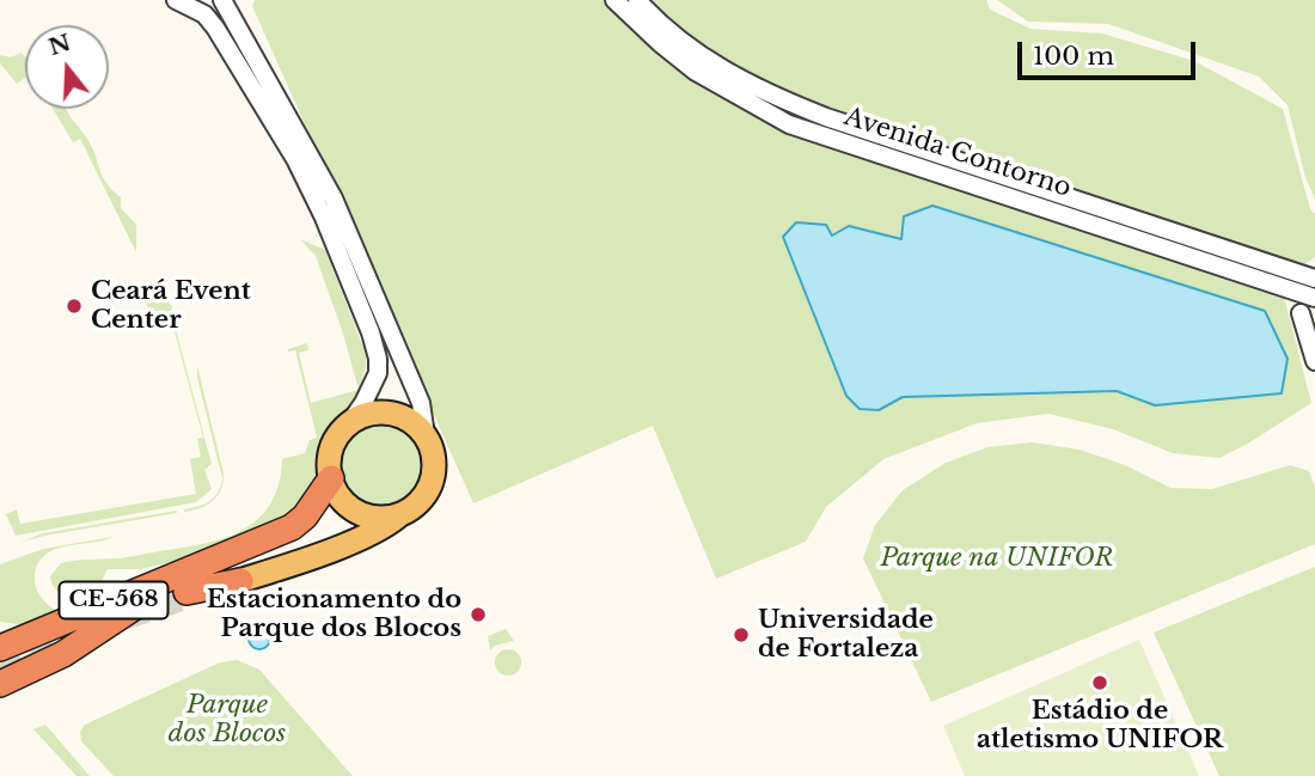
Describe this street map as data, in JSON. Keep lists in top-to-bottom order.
{
  "streets": {
    "highway": ["CE-568"],
    "street": ["Avenida Contorno"]
  },
  "parks": ["Parque na UNIFOR", "Parque dos Blocos"],
  "places": [
    "Ceará Event Center",
    "Estacionamento do Parque dos Blocos",
    "Universidade de Fortaleza",
    "Estádio de atletismo UNIFOR"
  ],
  "scale_bar": "100 m",
  "north": "top"
}
